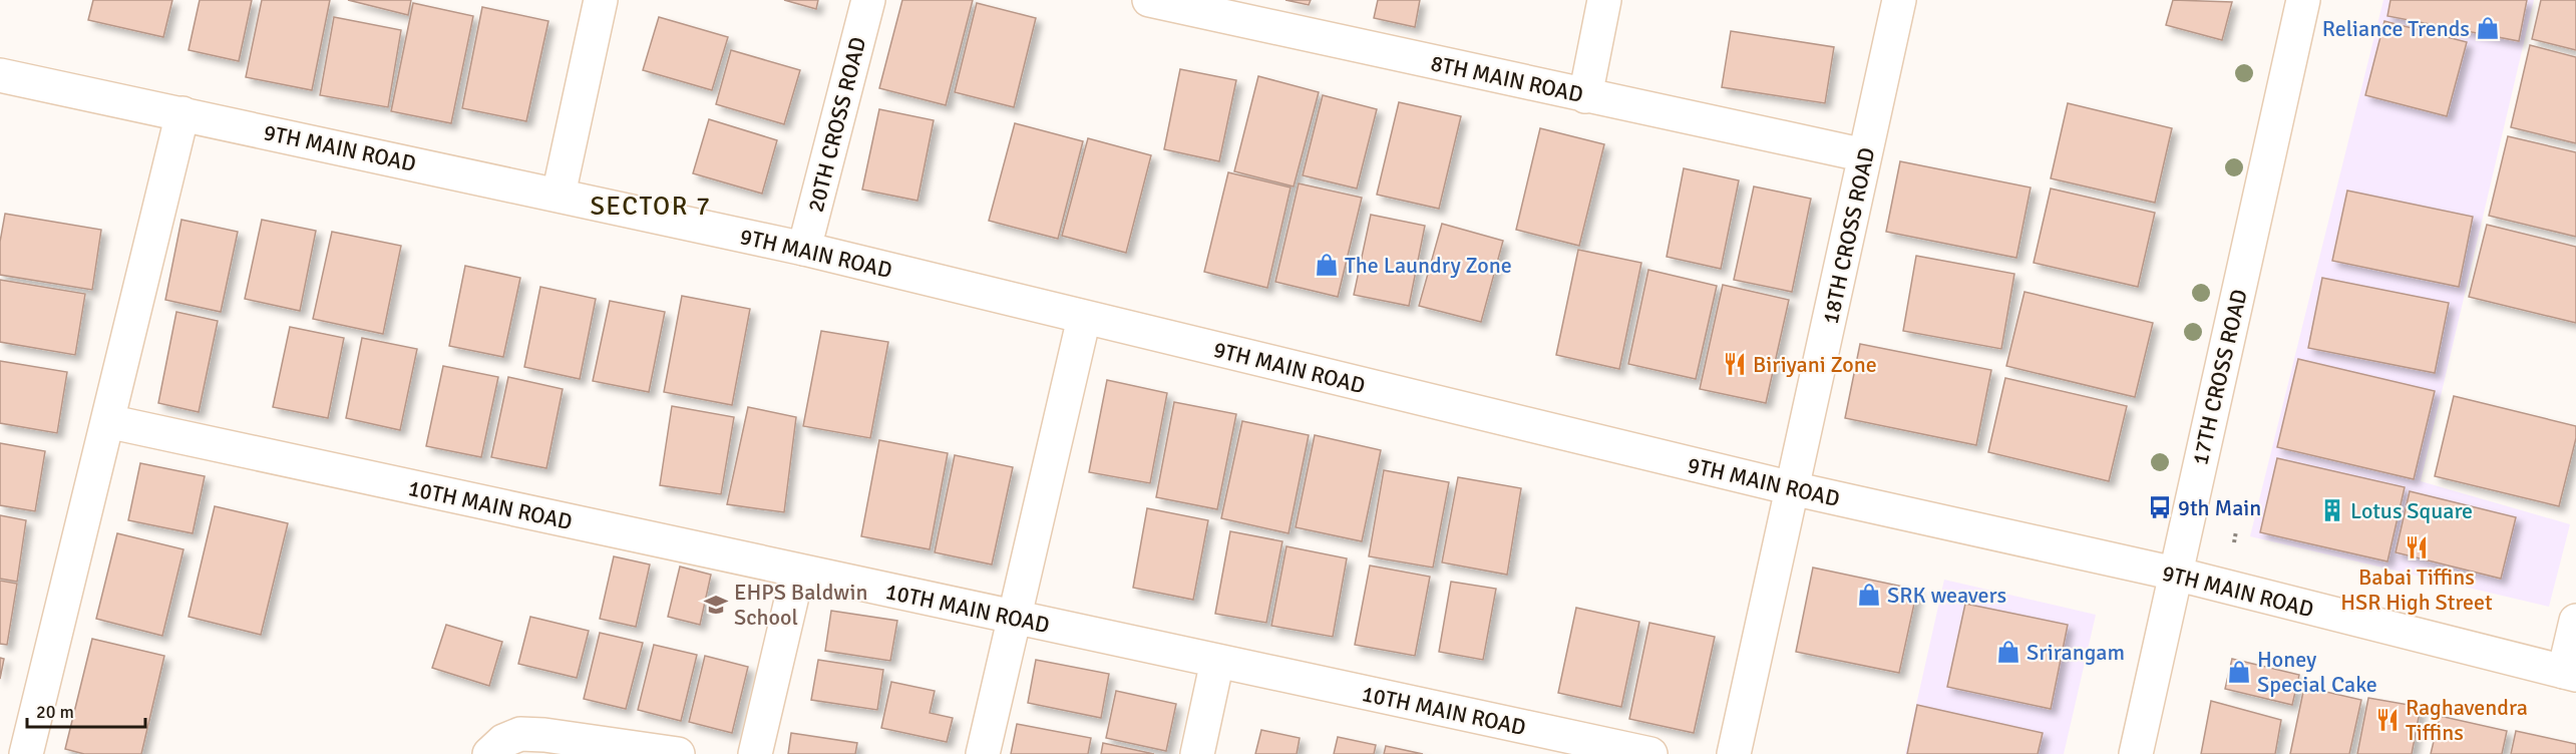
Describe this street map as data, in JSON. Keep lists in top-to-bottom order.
{
  "streets": {
    "street": [
      "8TH MAIN ROAD",
      "20TH CROSS ROAD",
      "9TH MAIN ROAD",
      "18TH CROSS ROAD",
      "17TH CROSS ROAD",
      "10TH MAIN ROAD"
    ]
  },
  "crossings": [
    ["8TH MAIN ROAD", "18TH CROSS ROAD"],
    ["20TH CROSS ROAD", "9TH MAIN ROAD"],
    ["9TH MAIN ROAD", "18TH CROSS ROAD"],
    ["9TH MAIN ROAD", "17TH CROSS ROAD"]
  ],
  "districts": ["SECTOR 7"],
  "places": {
    "shop": [
      "Reliance Trends",
      "The Laundry Zone",
      "SRK weavers",
      "Srirangam",
      "Honey Special Cake"
    ],
    "restaurant": ["Biriyani Zone", "Babai Tiffins HSR High Street", "Raghavendra Tiffins"],
    "bus stop": ["9th Main"],
    "building": ["Lotus Square"],
    "school or university": ["EHPS Baldwin School"]
  },
  "scale_bar": "20 m"
}
